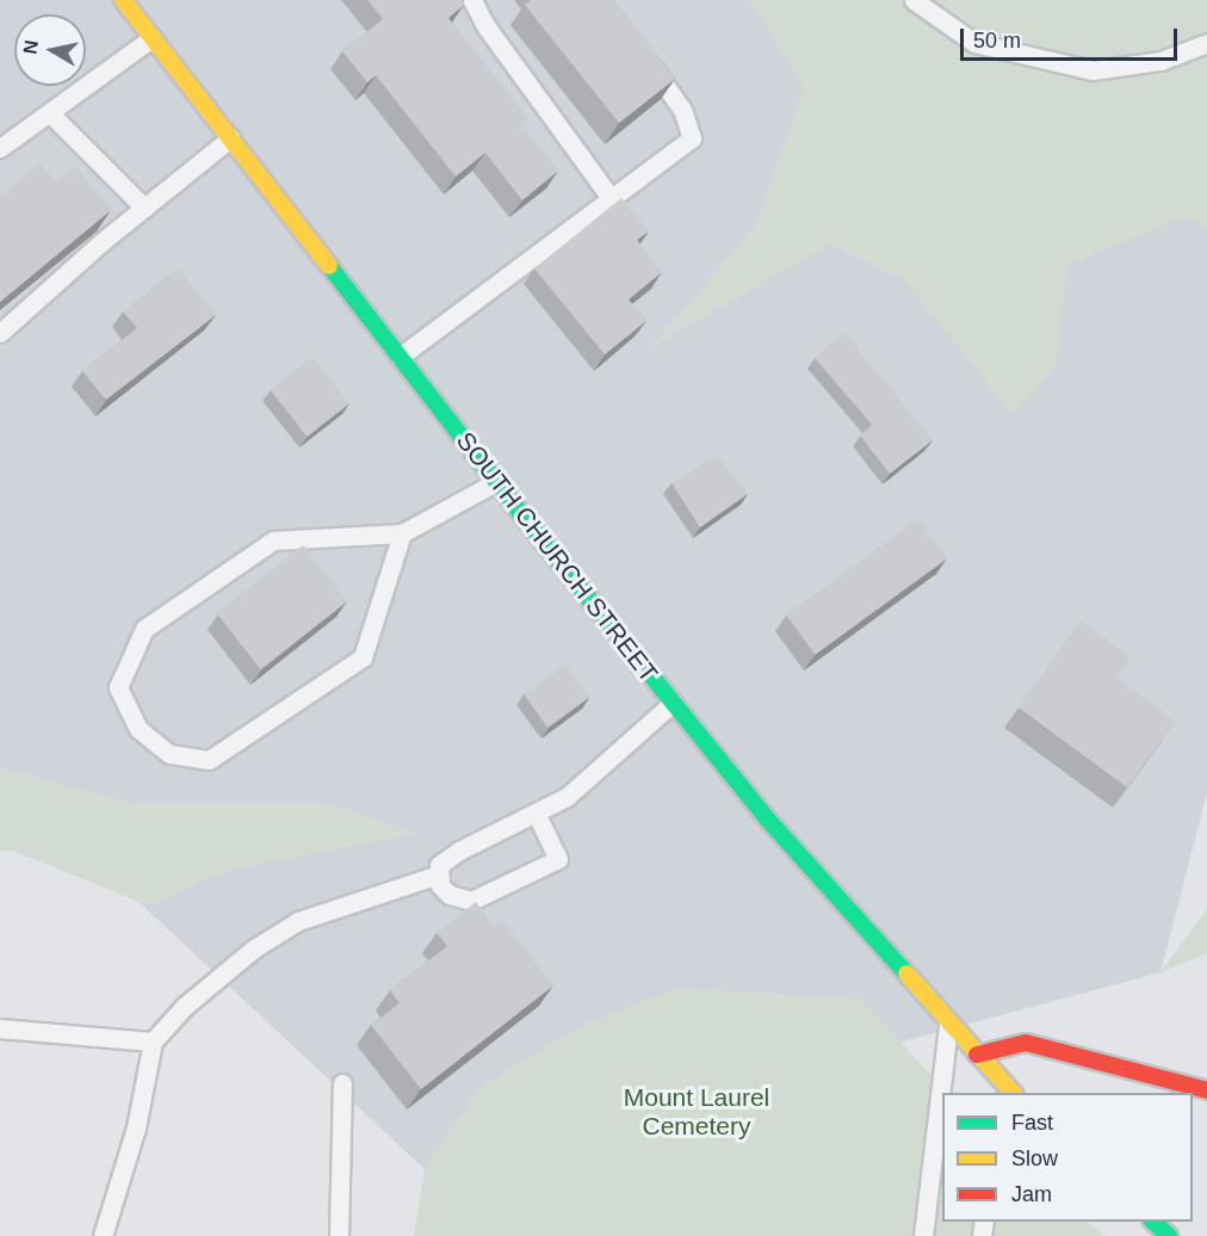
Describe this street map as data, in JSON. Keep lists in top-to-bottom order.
{
  "streets": {
    "main road": ["SOUTH CHURCH STREET"]
  },
  "parks": ["Mount Laurel Cemetery"],
  "legend": ["Fast", "Slow", "Jam"],
  "scale_bar": "50 m",
  "north": "left"
}
